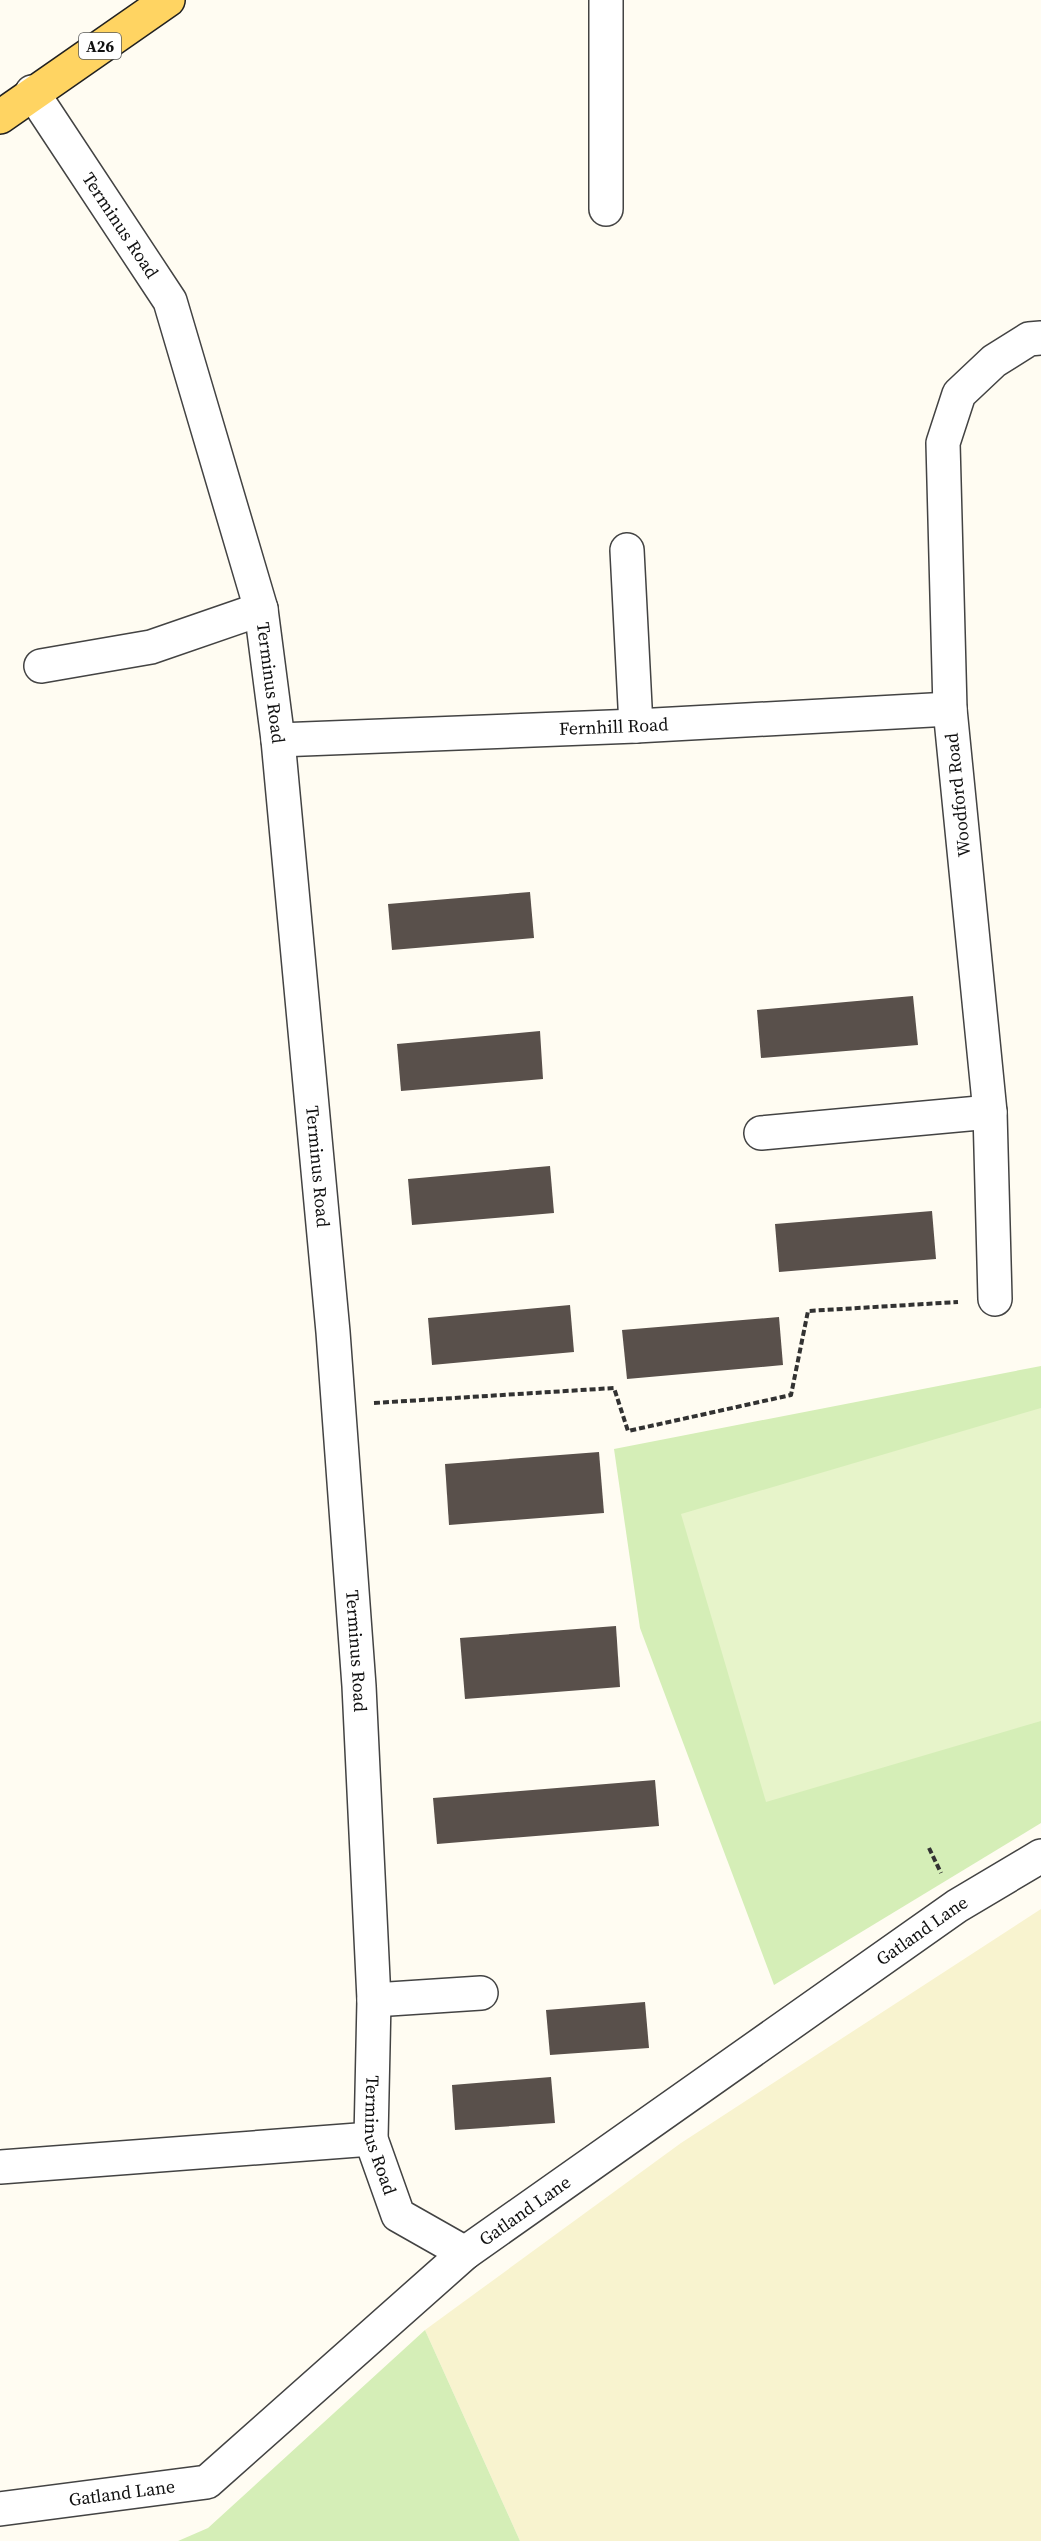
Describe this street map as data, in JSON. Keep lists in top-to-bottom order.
{
  "streets": {
    "main road": ["A26"],
    "street": [
      "Terminus Road",
      "Fernhill Road",
      "Woodford Road",
      "Gatland Lane"
    ]
  },
  "crossings": [
    ["A26", "Terminus Road"],
    ["Terminus Road", "Fernhill Road"],
    ["Terminus Road", "Gatland Lane"],
    ["Fernhill Road", "Woodford Road"]
  ]
}
